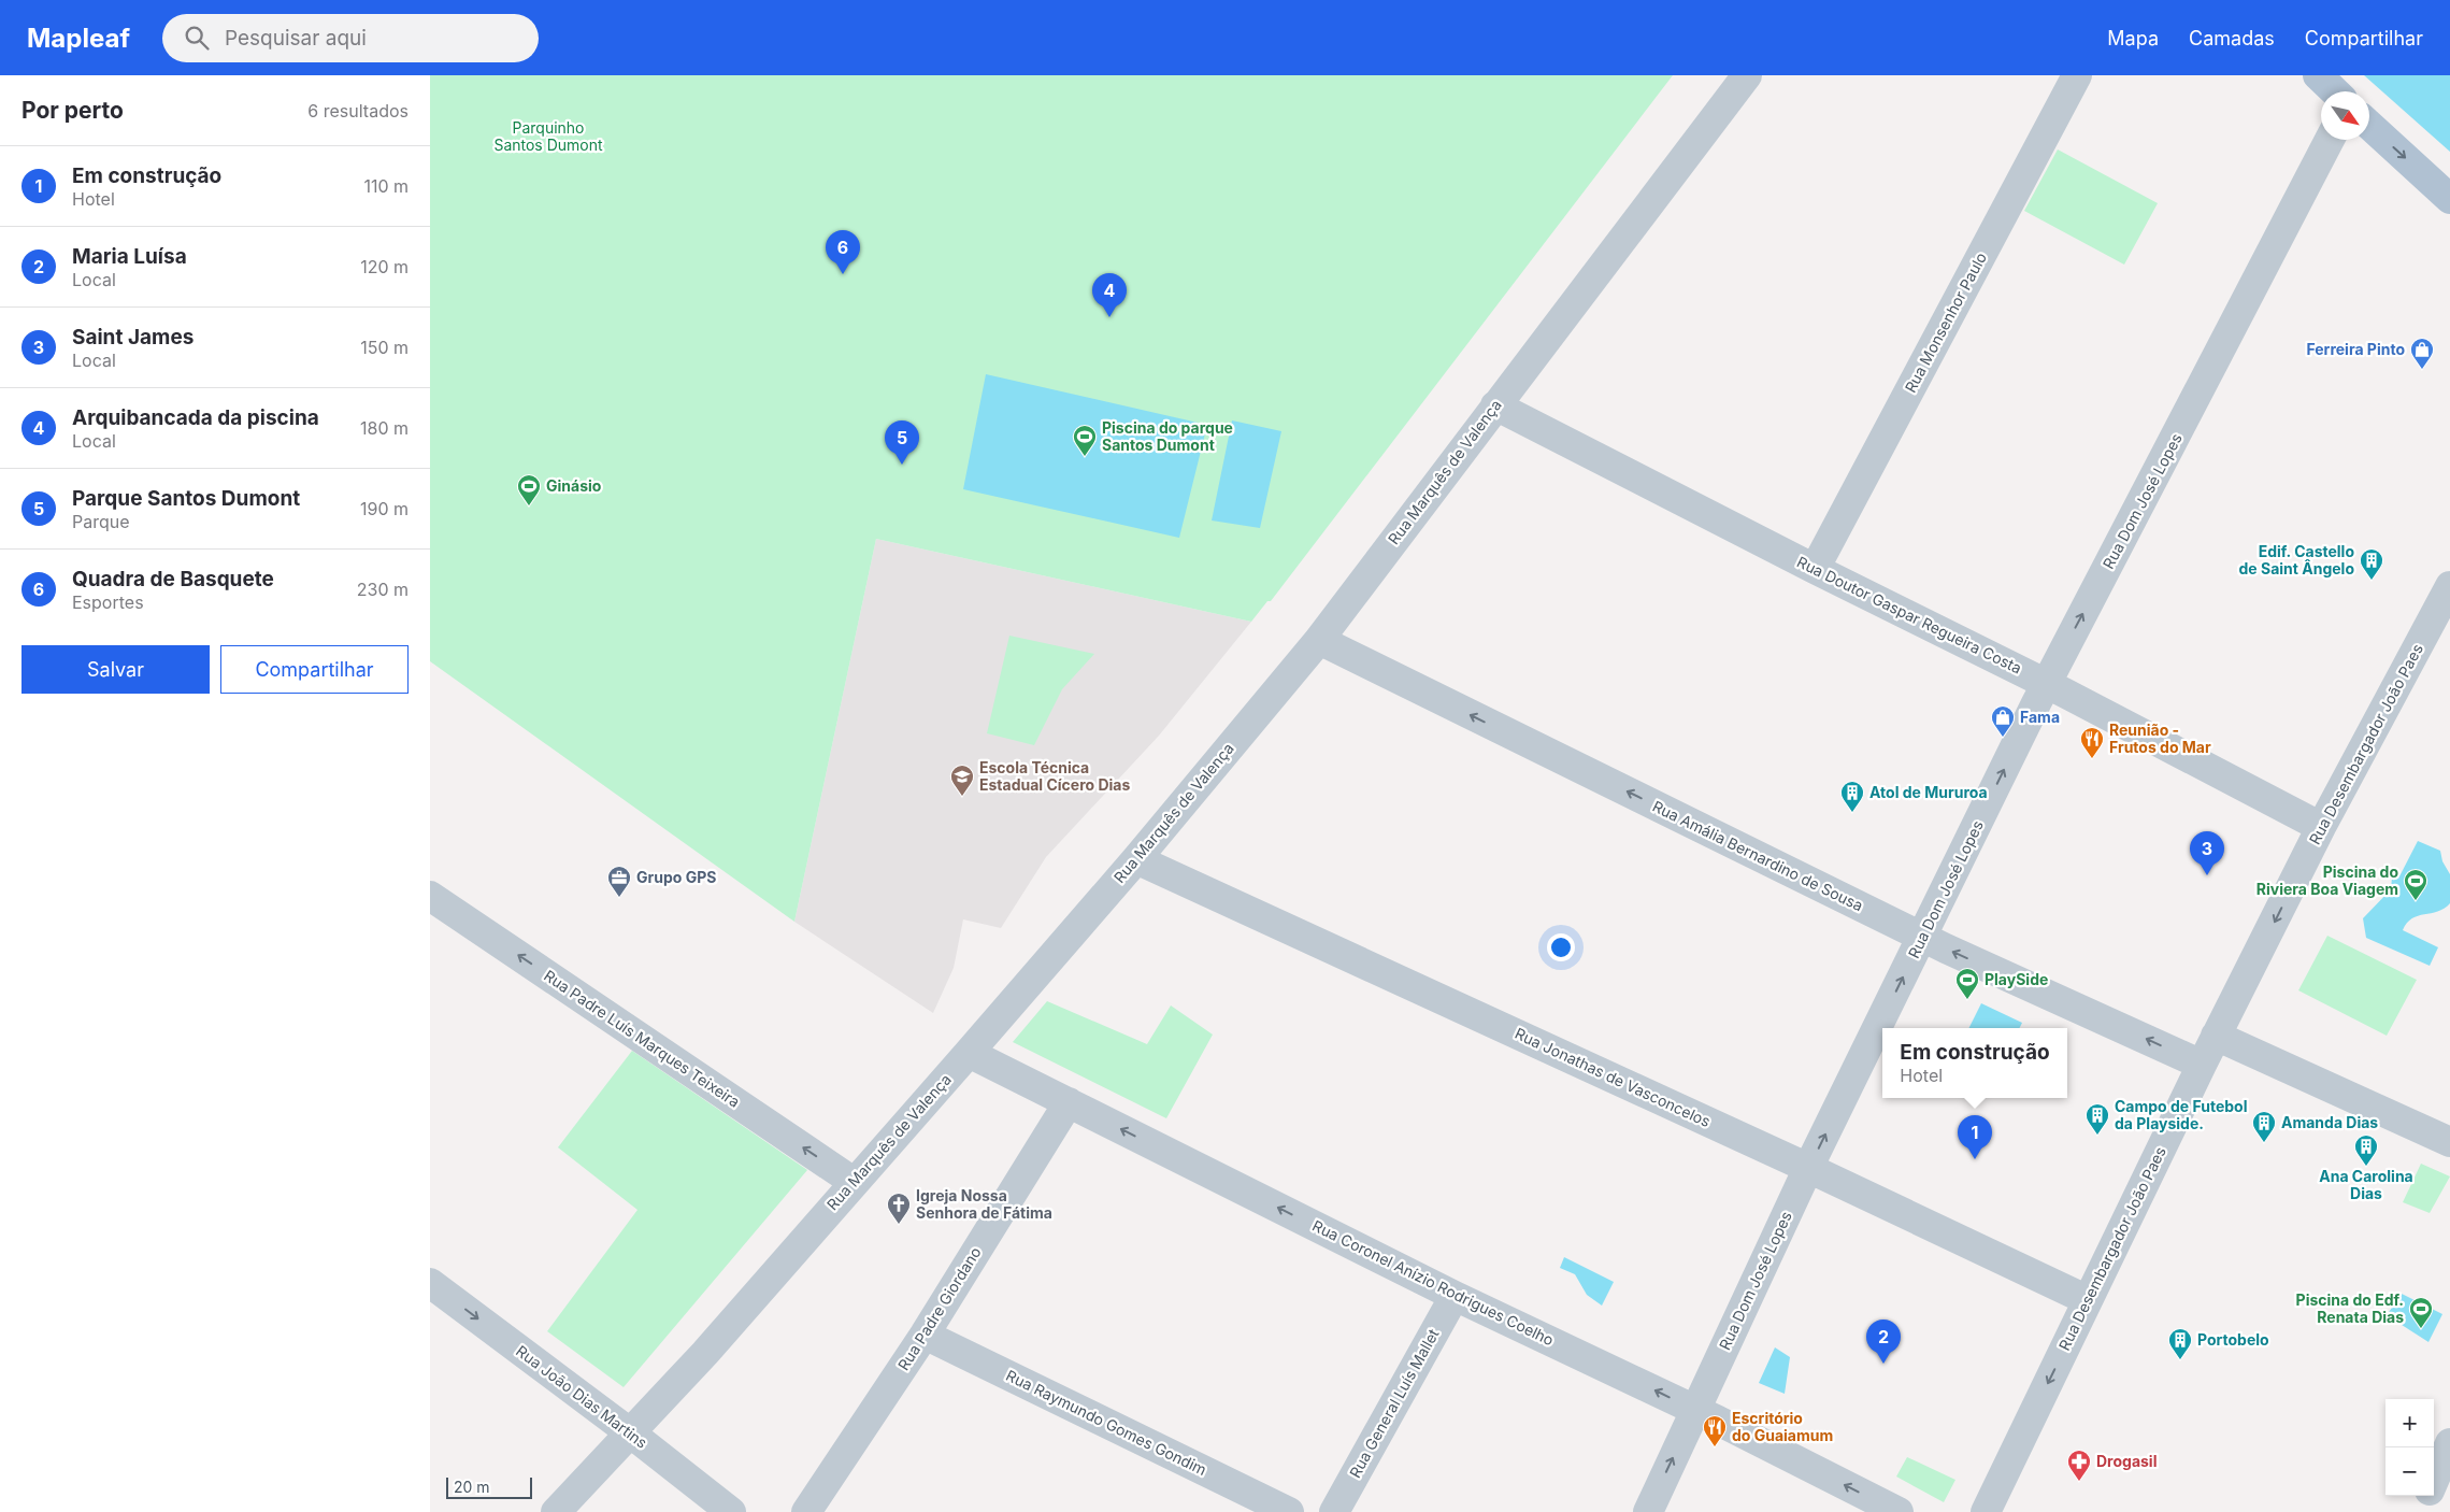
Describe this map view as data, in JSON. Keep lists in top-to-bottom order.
{
  "streets": {
    "street": [
      "Rua Monsenhor Paulo",
      "Rua Marquês de Valença",
      "Rua Dom José Lopes",
      "Rua Doutor Gaspar Regueira Costa",
      "Rua Desembargador João Paes",
      "Rua Amália Bernardino de Sousa",
      "Rua Padre Luís Marques Teixeira",
      "Rua Jonathas de Vasconcelos",
      "Rua Coronel Anízio Rodrigues Coelho",
      "Rua Padre Giordano",
      "Rua João Dias Martins",
      "Rua General Luís Mallet",
      "Rua Raymundo Gomes Gondim"
    ]
  },
  "crossings": [
    ["Rua Monsenhor Paulo", "Rua Doutor Gaspar Regueira Costa"],
    ["Rua Marquês de Valença", "Rua Doutor Gaspar Regueira Costa"],
    ["Rua Marquês de Valença", "Rua Amália Bernardino de Sousa"],
    ["Rua Marquês de Valença", "Rua Padre Luís Marques Teixeira"],
    ["Rua Marquês de Valença", "Rua Jonathas de Vasconcelos"],
    ["Rua Marquês de Valença", "Rua Coronel Anízio Rodrigues Coelho"],
    ["Rua Marquês de Valença", "Rua João Dias Martins"],
    ["Rua Dom José Lopes", "Rua Doutor Gaspar Regueira Costa"],
    ["Rua Dom José Lopes", "Rua Amália Bernardino de Sousa"],
    ["Rua Dom José Lopes", "Rua Jonathas de Vasconcelos"],
    ["Rua Dom José Lopes", "Rua Coronel Anízio Rodrigues Coelho"],
    ["Rua Doutor Gaspar Regueira Costa", "Rua Desembargador João Paes"],
    ["Rua Desembargador João Paes", "Rua Amália Bernardino de Sousa"],
    ["Rua Desembargador João Paes", "Rua Jonathas de Vasconcelos"],
    ["Rua Coronel Anízio Rodrigues Coelho", "Rua Padre Giordano"],
    ["Rua Coronel Anízio Rodrigues Coelho", "Rua General Luís Mallet"],
    ["Rua Padre Giordano", "Rua Raymundo Gomes Gondim"]
  ],
  "one_way": [
    "Rua Dom José Lopes",
    "Rua Desembargador João Paes",
    "Rua Amália Bernardino de Sousa",
    "Rua Padre Luís Marques Teixeira",
    "Rua Coronel Anízio Rodrigues Coelho",
    "Rua João Dias Martins"
  ],
  "parks": ["Parquinho Santos Dumont"],
  "places": {
    "shop": ["Ferreira Pinto", "Fama"],
    "sports": [
      "Piscina do parque Santos Dumont",
      "Ginásio",
      "Piscina do Riviera Boa Viagem",
      "PlaySide",
      "Piscina do Edf. Renata Dias"
    ],
    "building": [
      "Edif. Castello de Saint Ângelo",
      "Atol de Mururoa",
      "Campo de Futebol da Playside.",
      "Amanda Dias",
      "Ana Carolina Dias",
      "Portobelo"
    ],
    "restaurant": ["Reunião - Frutos do Mar", "Escritório do Guaiamum"],
    "school or university": ["Escola Técnica Estadual Cícero Dias"],
    "office": ["Grupo GPS"],
    "church": ["Igreja Nossa Senhora de Fátima"],
    "pharmacy": ["Drogasil"]
  },
  "scale_bar": "20 m",
  "north": "bottom right",
  "page": {
    "header": "Mapleaf",
    "search": "Pesquisar aqui",
    "nav": ["Mapa", "Camadas", "Compartilhar"],
    "heading": ["Por perto", "6 resultados"],
    "list": [
      {
        "mark": "1",
        "name": "Em construção",
        "note": "Hotel",
        "value": "110 m"
      },
      {
        "mark": "2",
        "name": "Maria Luísa",
        "note": "Local",
        "value": "120 m"
      },
      {
        "mark": "3",
        "name": "Saint James",
        "note": "Local",
        "value": "150 m"
      },
      {
        "mark": "4",
        "name": "Arquibancada da piscina",
        "note": "Local",
        "value": "180 m"
      },
      {
        "mark": "5",
        "name": "Parque Santos Dumont",
        "note": "Parque",
        "value": "190 m"
      },
      {
        "mark": "6",
        "name": "Quadra de Basquete",
        "note": "Esportes",
        "value": "230 m"
      }
    ],
    "pins": [
      "6",
      "4",
      "5",
      "3",
      "1",
      "2"
    ],
    "buttons": ["Salvar", "Compartilhar"],
    "popup": ["Em construção", "Hotel"],
    "map_buttons": ["+", "−"],
    "scale": "20 m"
  }
}
